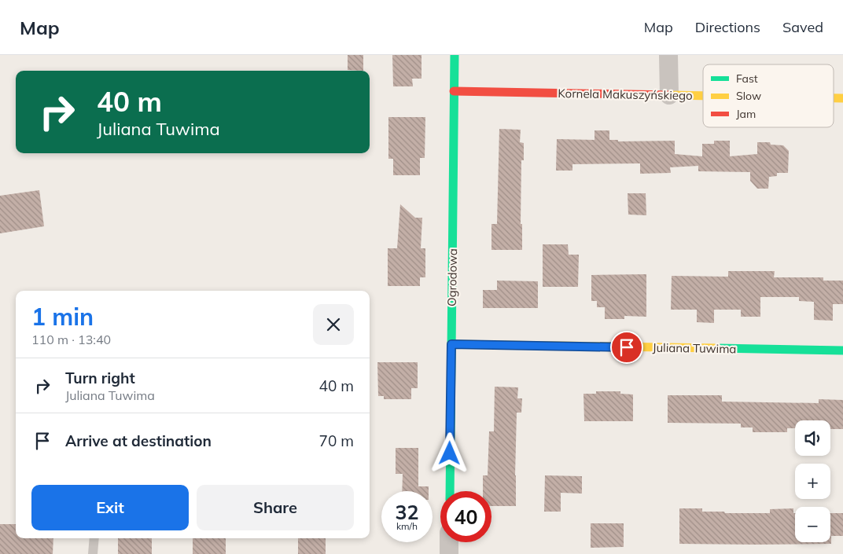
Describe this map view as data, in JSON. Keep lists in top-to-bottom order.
{
  "streets": {
    "street": ["Kornela Makuszyńskiego", "Ogrodowa", "Juliana Tuwima"]
  },
  "crossings": [
    ["Kornela Makuszyńskiego", "Ogrodowa"],
    ["Ogrodowa", "Juliana Tuwima"]
  ],
  "legend": ["Fast", "Slow", "Jam"],
  "page": {
    "header": "Map",
    "nav": ["Map", "Directions", "Saved"],
    "turn": ["40 m", "Juliana Tuwima"],
    "heading": ["1 min", "110 m · 13:40"],
    "list": [
      {
        "name": "Turn right",
        "note": "Juliana Tuwima",
        "value": "40 m"
      },
      {
        "name": "Arrive at destination",
        "value": "70 m"
      }
    ],
    "map_buttons": ["+", "−"],
    "buttons": ["Exit", "Share"],
    "speed": "32 km/h",
    "limit": "40"
  }
}
